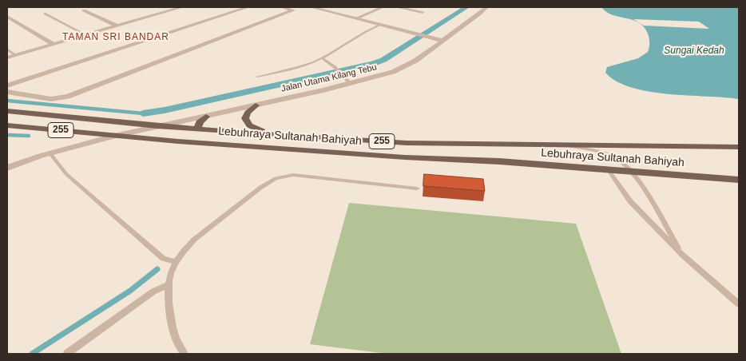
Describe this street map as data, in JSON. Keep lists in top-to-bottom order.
{
  "streets": {
    "main road": ["255", "Lebuhraya Sultanah Bahiyah"],
    "street": ["Jalan Utama Kilang Tebu"]
  },
  "crossings": [
    ["Jalan Utama Kilang Tebu", "Lebuhraya Sultanah Bahiyah"]
  ],
  "districts": ["TAMAN SRI BANDAR"],
  "water": ["Sungai Kedah"]
}
